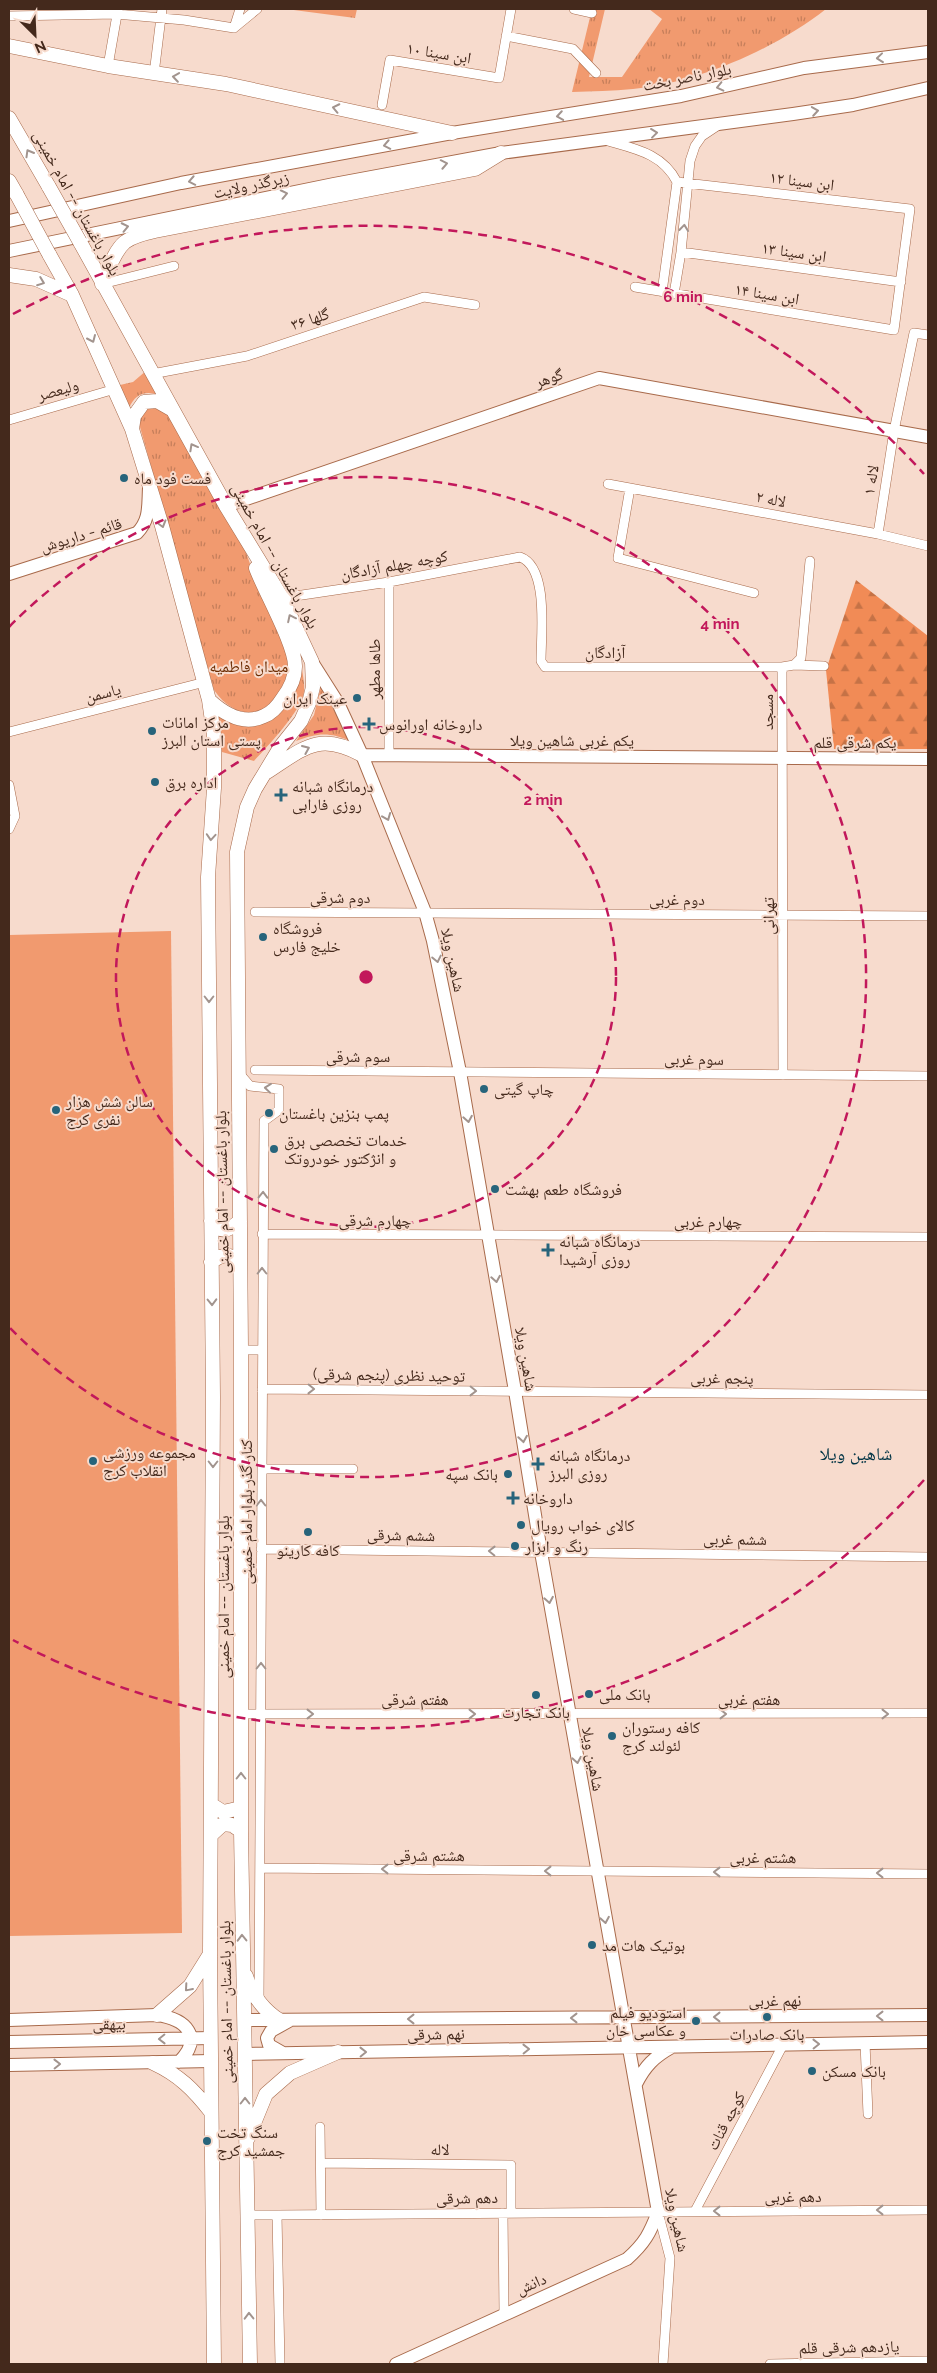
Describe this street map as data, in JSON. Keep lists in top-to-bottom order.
{
  "streets": {
    "main road": ["بلوار باغستان -- امام خمینی"],
    "street": [
      "ابن سینا ۱۰",
      "بلوار ناصر بخت",
      "ابن سینا ۱۲",
      "زیرگذر ولایت",
      "ابن سینا ۱۳",
      "ابن سینا ۱۴",
      "۳۶ گلها",
      "گوهر",
      "ولیعصر",
      "لاله ۱",
      "لاله ۲",
      "قائم - داریوش",
      "کوچه چهلم آزادگان",
      "آزادگان",
      "طاها مطهر",
      "یاسمن",
      "مسجد",
      "یکم غربی شاهین ویلا",
      "یکم شرقی قلم",
      "دوم شرقی",
      "دوم غربی",
      "تهرانی",
      "شاهین ویلا",
      "سوم شرقی",
      "سوم غربی",
      "چهارم شرقی",
      "چهارم غربی",
      "توحید نظری (پنجم شرقی)",
      "پنجم غربی",
      "کنار گذر بلوار امام خمینی",
      "ششم شرقی",
      "ششم غربی",
      "هفتم شرقی",
      "هفتم غربی",
      "هشتم شرقی",
      "هشتم غربی",
      "نهم غربی",
      "بیهقی",
      "نهم شرقی",
      "کوچه قنات",
      "لاله",
      "دهم غربی",
      "دهم شرقی",
      "دانش",
      "یازدهم شرقی قلم"
    ]
  },
  "crossings": [
    ["بلوار ناصر بخت", "زیرگذر ولایت"],
    ["ابن سینا ۱۲", "ابن سینا ۱۳"],
    ["ابن سینا ۱۲", "ابن سینا ۱۴"],
    ["بلوار باغستان -- امام خمینی", "۳۶ گلها"],
    ["بلوار باغستان -- امام خمینی", "گوهر"],
    ["بلوار باغستان -- امام خمینی", "ولیعصر"],
    ["بلوار باغستان -- امام خمینی", "قائم - داریوش"],
    ["بلوار باغستان -- امام خمینی", "کوچه چهلم آزادگان"],
    ["بلوار باغستان -- امام خمینی", "یاسمن"],
    ["بلوار باغستان -- امام خمینی", "شاهین ویلا"],
    ["بلوار باغستان -- امام خمینی", "کنار گذر بلوار امام خمینی"],
    ["بلوار باغستان -- امام خمینی", "هفتم شرقی"],
    ["بلوار باغستان -- امام خمینی", "بیهقی"],
    ["بلوار باغستان -- امام خمینی", "نهم شرقی"],
    ["بلوار باغستان -- امام خمینی", "دهم شرقی"],
    ["ابن سینا ۱۳", "ابن سینا ۱۴"],
    ["گوهر", "لاله ۱"],
    ["لاله ۱", "لاله ۲"],
    ["کوچه چهلم آزادگان", "آزادگان"],
    ["کوچه چهلم آزادگان", "طاها مطهر"],
    ["آزادگان", "مسجد"],
    ["طاها مطهر", "یکم غربی شاهین ویلا"],
    ["مسجد", "یکم غربی شاهین ویلا"],
    ["مسجد", "یکم شرقی قلم"],
    ["مسجد", "تهرانی"],
    ["یکم غربی شاهین ویلا", "یکم شرقی قلم"],
    ["یکم غربی شاهین ویلا", "تهرانی"],
    ["یکم غربی شاهین ویلا", "شاهین ویلا"],
    ["یکم شرقی قلم", "تهرانی"],
    ["دوم شرقی", "دوم غربی"],
    ["دوم شرقی", "شاهین ویلا"],
    ["دوم غربی", "تهرانی"],
    ["دوم غربی", "شاهین ویلا"],
    ["تهرانی", "سوم غربی"],
    ["شاهین ویلا", "سوم شرقی"],
    ["شاهین ویلا", "سوم غربی"],
    ["شاهین ویلا", "چهارم شرقی"],
    ["شاهین ویلا", "چهارم غربی"],
    ["شاهین ویلا", "توحید نظری (پنجم شرقی)"],
    ["شاهین ویلا", "پنجم غربی"],
    ["شاهین ویلا", "ششم شرقی"],
    ["شاهین ویلا", "ششم غربی"],
    ["شاهین ویلا", "هفتم شرقی"],
    ["شاهین ویلا", "هفتم غربی"],
    ["شاهین ویلا", "هشتم شرقی"],
    ["شاهین ویلا", "هشتم غربی"],
    ["شاهین ویلا", "نهم غربی"],
    ["شاهین ویلا", "نهم شرقی"],
    ["شاهین ویلا", "دهم غربی"],
    ["شاهین ویلا", "دهم شرقی"],
    ["شاهین ویلا", "دانش"],
    ["سوم شرقی", "سوم غربی"],
    ["چهارم شرقی", "چهارم غربی"],
    ["چهارم شرقی", "کنار گذر بلوار امام خمینی"],
    ["توحید نظری (پنجم شرقی)", "پنجم غربی"],
    ["توحید نظری (پنجم شرقی)", "کنار گذر بلوار امام خمینی"],
    ["کنار گذر بلوار امام خمینی", "ششم شرقی"],
    ["کنار گذر بلوار امام خمینی", "هفتم شرقی"],
    ["کنار گذر بلوار امام خمینی", "هشتم شرقی"],
    ["ششم شرقی", "ششم غربی"],
    ["هفتم شرقی", "هفتم غربی"],
    ["هشتم شرقی", "هشتم غربی"],
    ["نهم غربی", "نهم شرقی"],
    ["کوچه قنات", "دهم غربی"],
    ["لاله", "دهم شرقی"],
    ["دهم غربی", "دهم شرقی"],
    ["دهم غربی", "دانش"],
    ["دهم شرقی", "دانش"]
  ],
  "one_way": [
    "شاهین ویلا",
    "توحید نظری (پنجم شرقی)",
    "کنار گذر بلوار امام خمینی",
    "ششم شرقی",
    "هفتم شرقی",
    "هفتم غربی",
    "هشتم شرقی",
    "هشتم غربی",
    "دهم غربی"
  ],
  "districts": ["شاهین ویلا"],
  "parks": ["میدان فاطمیه"],
  "places": {
    "other": [
      "فست فود ماه",
      "عینک ایران",
      "مرکز امانات پستی استان البرز",
      "اداره برق",
      "فروشگاه خلیج فارس",
      "چاپ گیتی",
      "سالن شش هزار نفری کرج",
      "پمپ بنزین باغستان",
      "خدمات تخصصی برق و انژکتور خودروتک",
      "فروشگاه طعم بهشت",
      "مجموعه ورزشی انقلاب کرج",
      "بانک سپه",
      "کالای خواب رویال",
      "کافه کارینو",
      "رنگ و ابزار",
      "بانک ملی",
      "بانک تجارت",
      "کافه رستوران لئولند کرج",
      "بوتیک هات مد",
      "بانک صادرات",
      "استودیو فیلم و عکاسی خان",
      "بانک مسکن",
      "سنگ تخت جمشید کرج"
    ],
    "health": [
      "داروخانه اورانوس",
      "درمانگاه شبانه روزی فارابی",
      "درمانگاه شبانه روزی آرشیدا",
      "درمانگاه شبانه روزی البرز",
      "داروخانه"
    ]
  },
  "north": "bottom right",
  "rings": ["6 min", "4 min", "2 min"]
}
